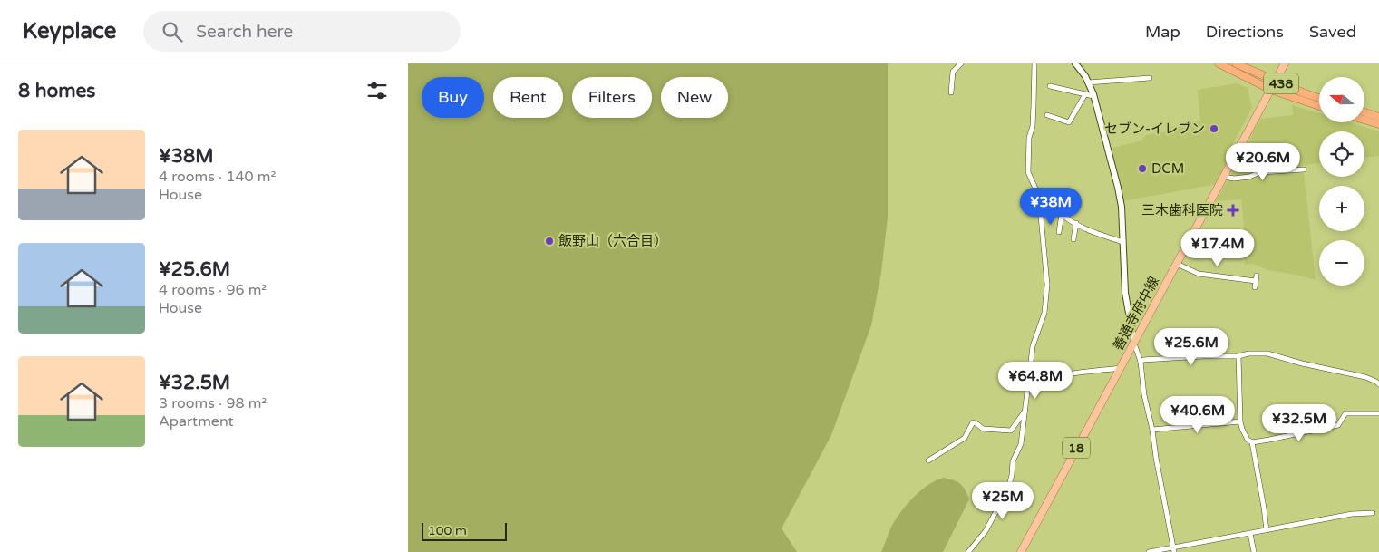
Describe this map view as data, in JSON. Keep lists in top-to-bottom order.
{
  "streets": {
    "highway": ["438"],
    "main road": ["善通寺府中線", "18"]
  },
  "crossings": [
    ["438", "善通寺府中線"]
  ],
  "places": {
    "other": ["セブン-イレブン", "DCM", "飯野山（六合目）"],
    "health": ["三木歯科医院"]
  },
  "scale_bar": "100 m",
  "north": "left",
  "page": {
    "header": "Keyplace",
    "search": "Search here",
    "nav": ["Map", "Directions", "Saved"],
    "heading": "8 homes",
    "map_buttons": ["+", "−"],
    "chip": [
      "Buy",
      "Rent",
      "Filters",
      "New"
    ],
    "list": [
      {
        "name": "¥38M",
        "note": "4 rooms · 140 m² · House"
      },
      {
        "name": "¥25.6M",
        "note": "4 rooms · 96 m² · House"
      },
      {
        "name": "¥32.5M",
        "note": "3 rooms · 98 m² · Apartment"
      }
    ],
    "price": [
      "¥20.6M",
      "¥38M",
      "¥17.4M",
      "¥25.6M",
      "¥64.8M",
      "¥40.6M",
      "¥32.5M",
      "¥25M"
    ],
    "scale": "100 m"
  }
}
